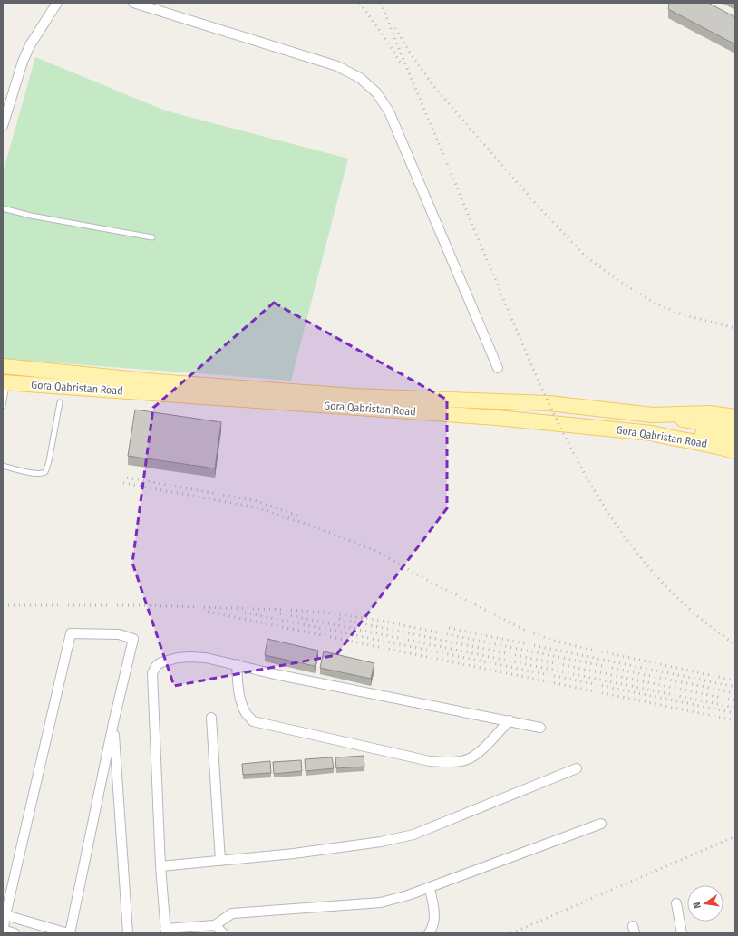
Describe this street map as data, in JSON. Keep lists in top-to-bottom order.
{
  "streets": {
    "main road": ["Gora Qabristan Road"]
  },
  "north": "left"
}
